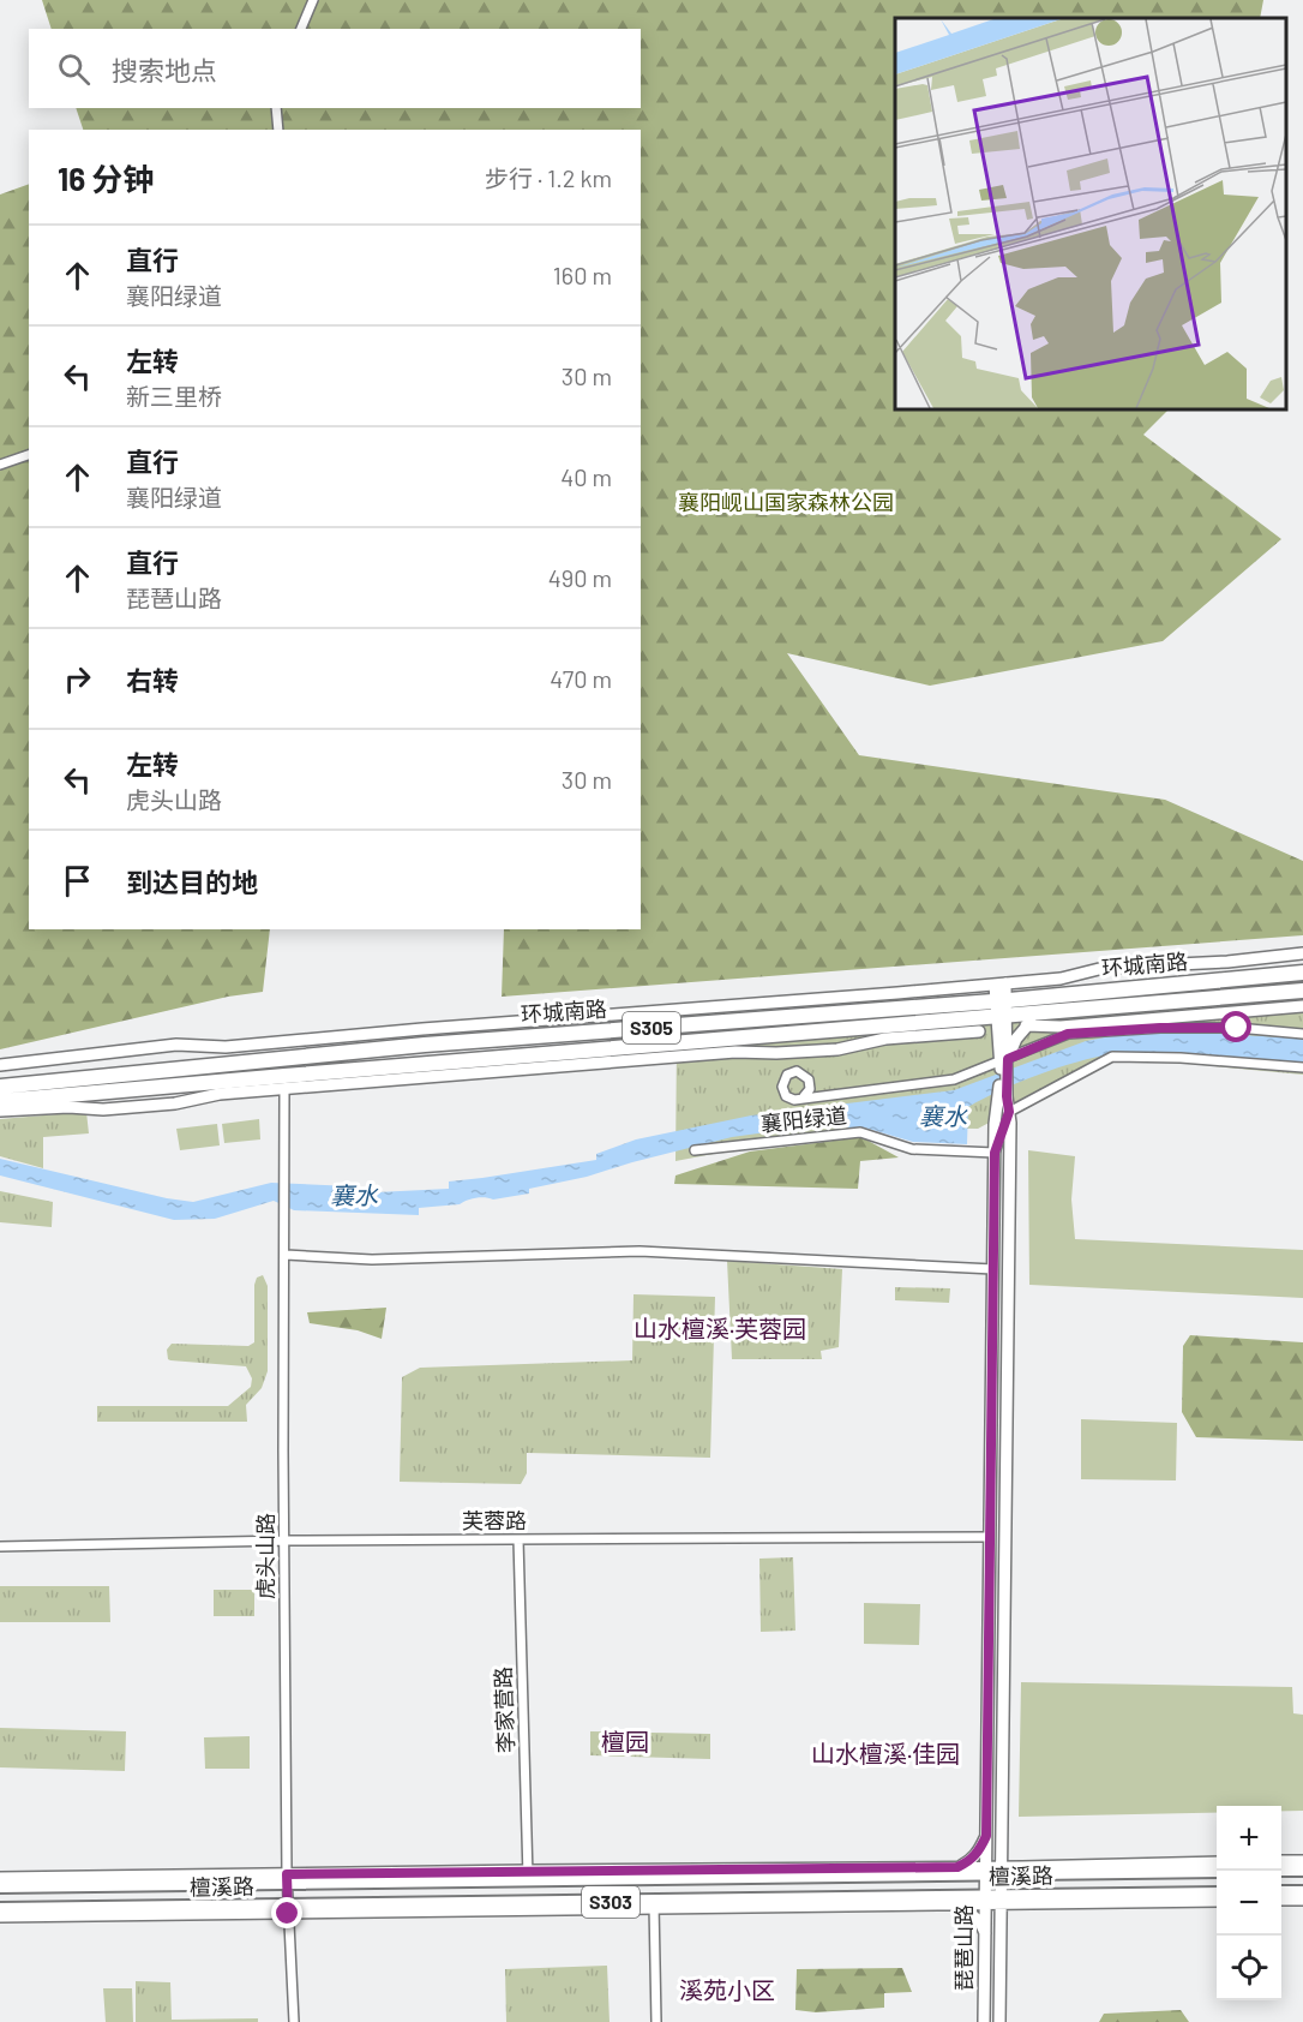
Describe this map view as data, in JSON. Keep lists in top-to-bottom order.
{
  "streets": {
    "highway": ["环城南路", "S305"],
    "main road": ["檀溪路", "S303"],
    "street": [
      "襄阳绿道",
      "芙蓉路",
      "虎头山路",
      "李家营路",
      "琵琶山路"
    ]
  },
  "crossings": [
    ["环城南路", "虎头山路"],
    ["襄阳绿道", "琵琶山路"],
    ["芙蓉路", "虎头山路"],
    ["芙蓉路", "李家营路"],
    ["芙蓉路", "琵琶山路"],
    ["虎头山路", "檀溪路"],
    ["李家营路", "檀溪路"],
    ["檀溪路", "琵琶山路"]
  ],
  "districts": [
    "山水檀溪·芙蓉园",
    "檀园",
    "山水檀溪·佳园",
    "溪苑小区"
  ],
  "water": ["襄水"],
  "parks": ["襄阳岘山国家森林公园"],
  "page": {
    "search": "搜索地点",
    "heading": ["16 分钟", "步行 · 1.2 km"],
    "list": [
      ["直行", "襄阳绿道", "160 m"],
      ["左转", "新三里桥", "30 m"],
      ["直行", "襄阳绿道", "40 m"],
      ["直行", "琵琶山路", "490 m"],
      ["右转", "470 m"],
      ["左转", "虎头山路", "30 m"],
      "到达目的地"
    ],
    "map_buttons": ["+", "−"]
  }
}
